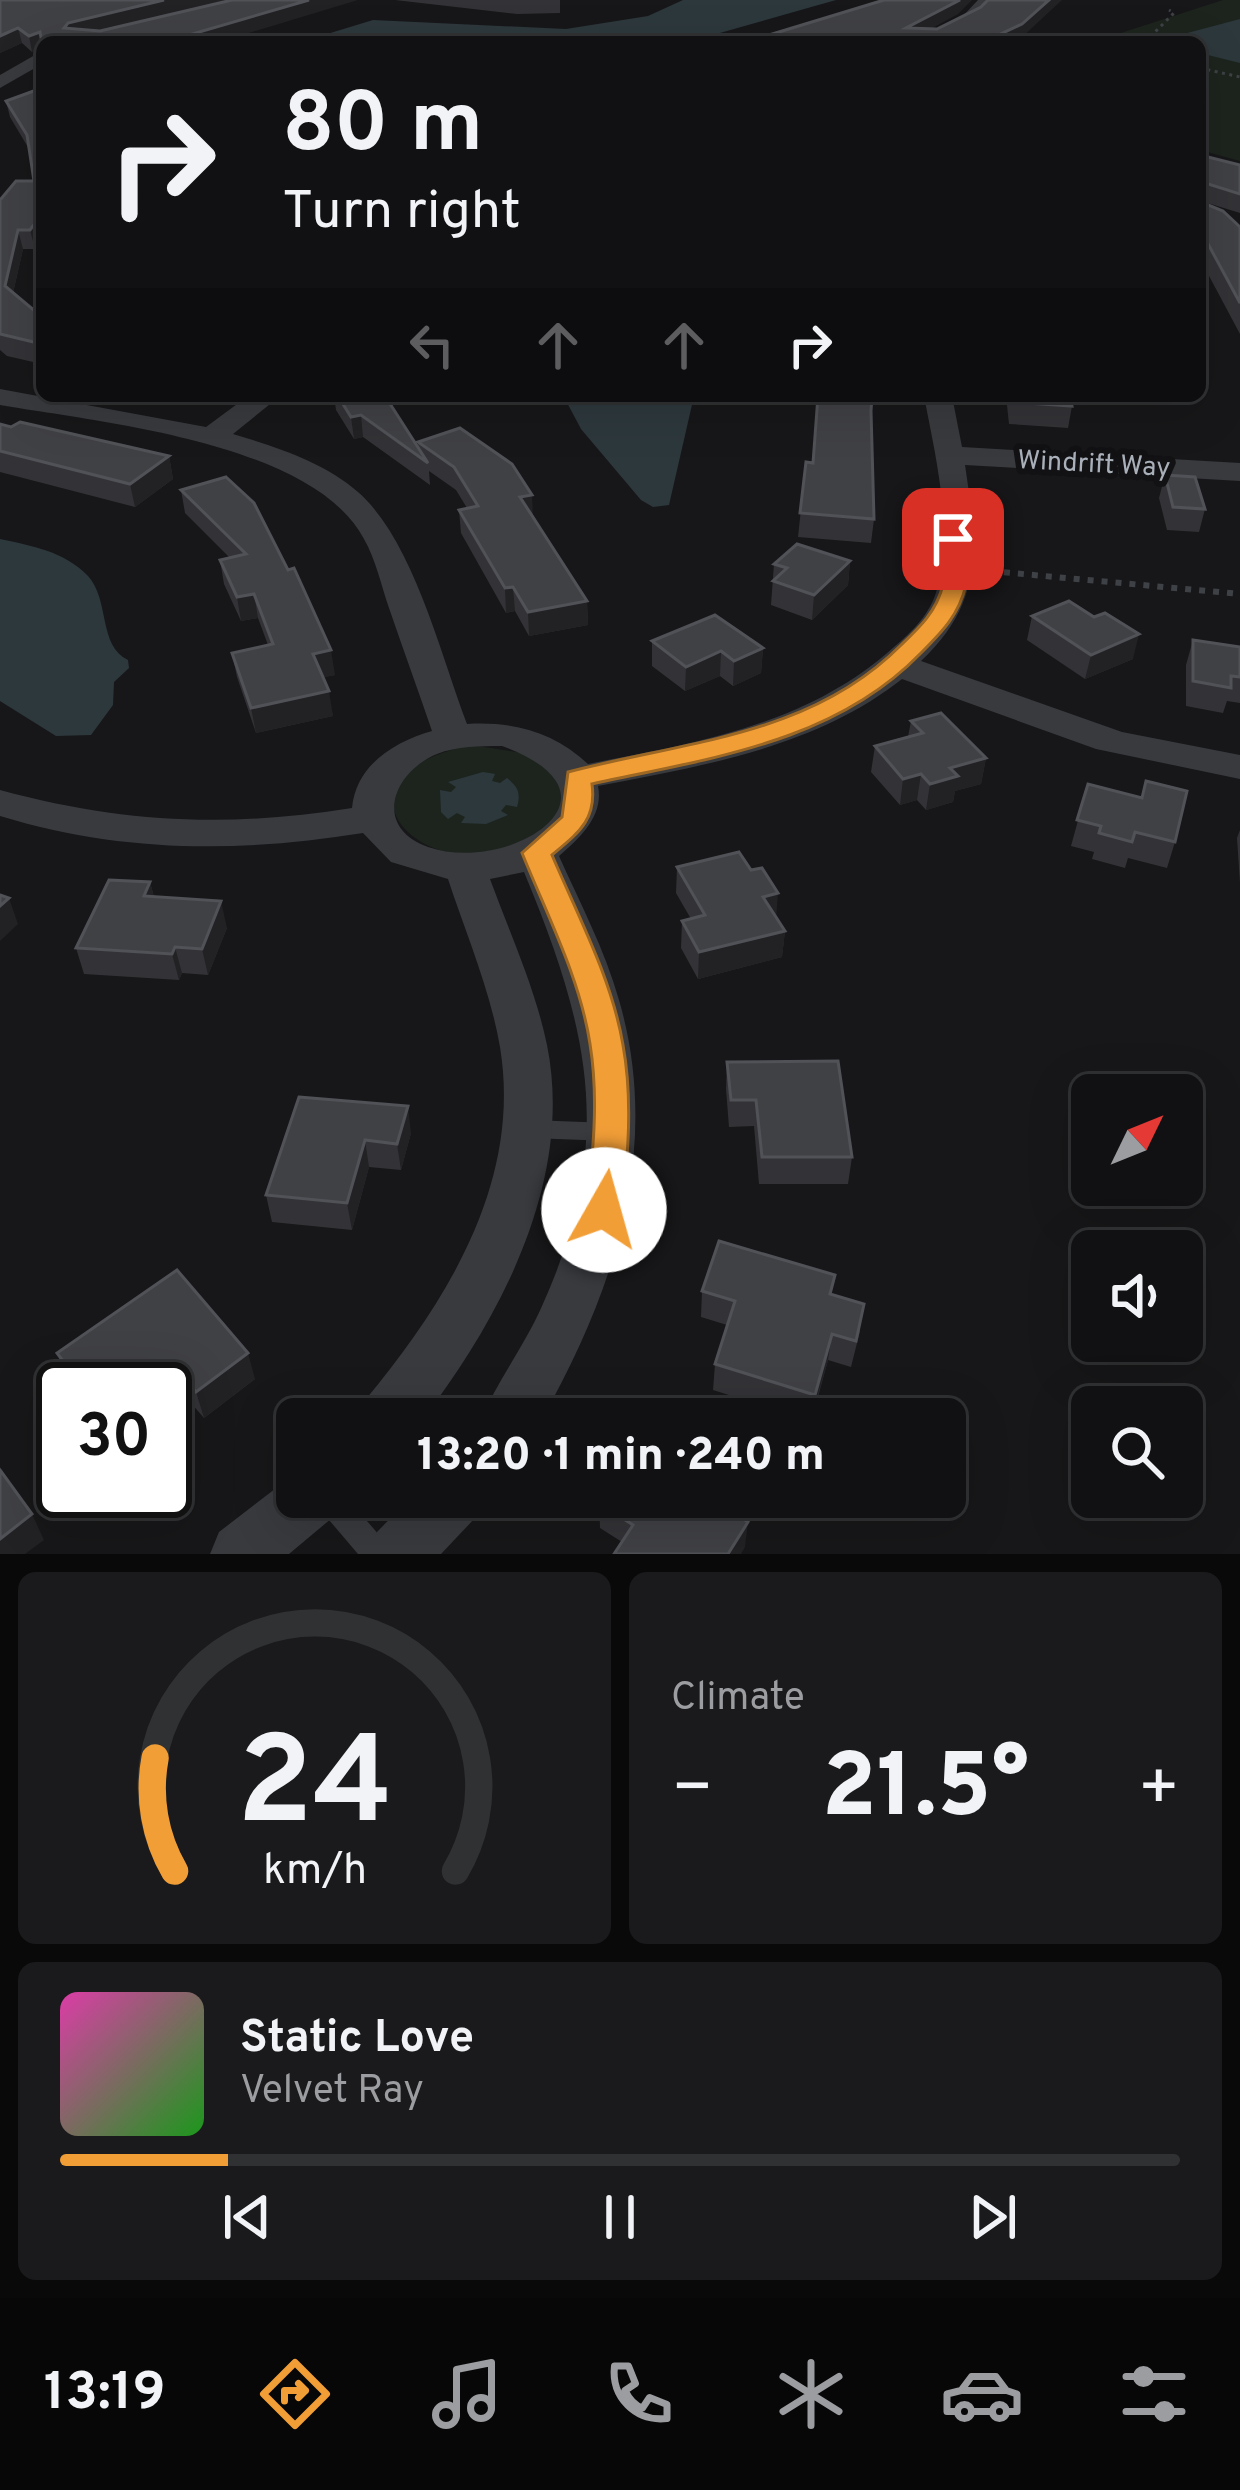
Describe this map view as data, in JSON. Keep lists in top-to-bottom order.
{
  "streets": {
    "street": ["Windrift Way"]
  },
  "north": "top right",
  "page": {
    "turn": ["80 m", "Turn right"],
    "limit": "30",
    "trip": "13:20 · 1 min · 240 m",
    "tile": "Climate",
    "heat": ["−", "21.5°", "+"],
    "song": ["Static Love", "Velvet Ray"],
    "tabs": "13:19",
    "gauge": ["24", "km/h"]
  }
}
